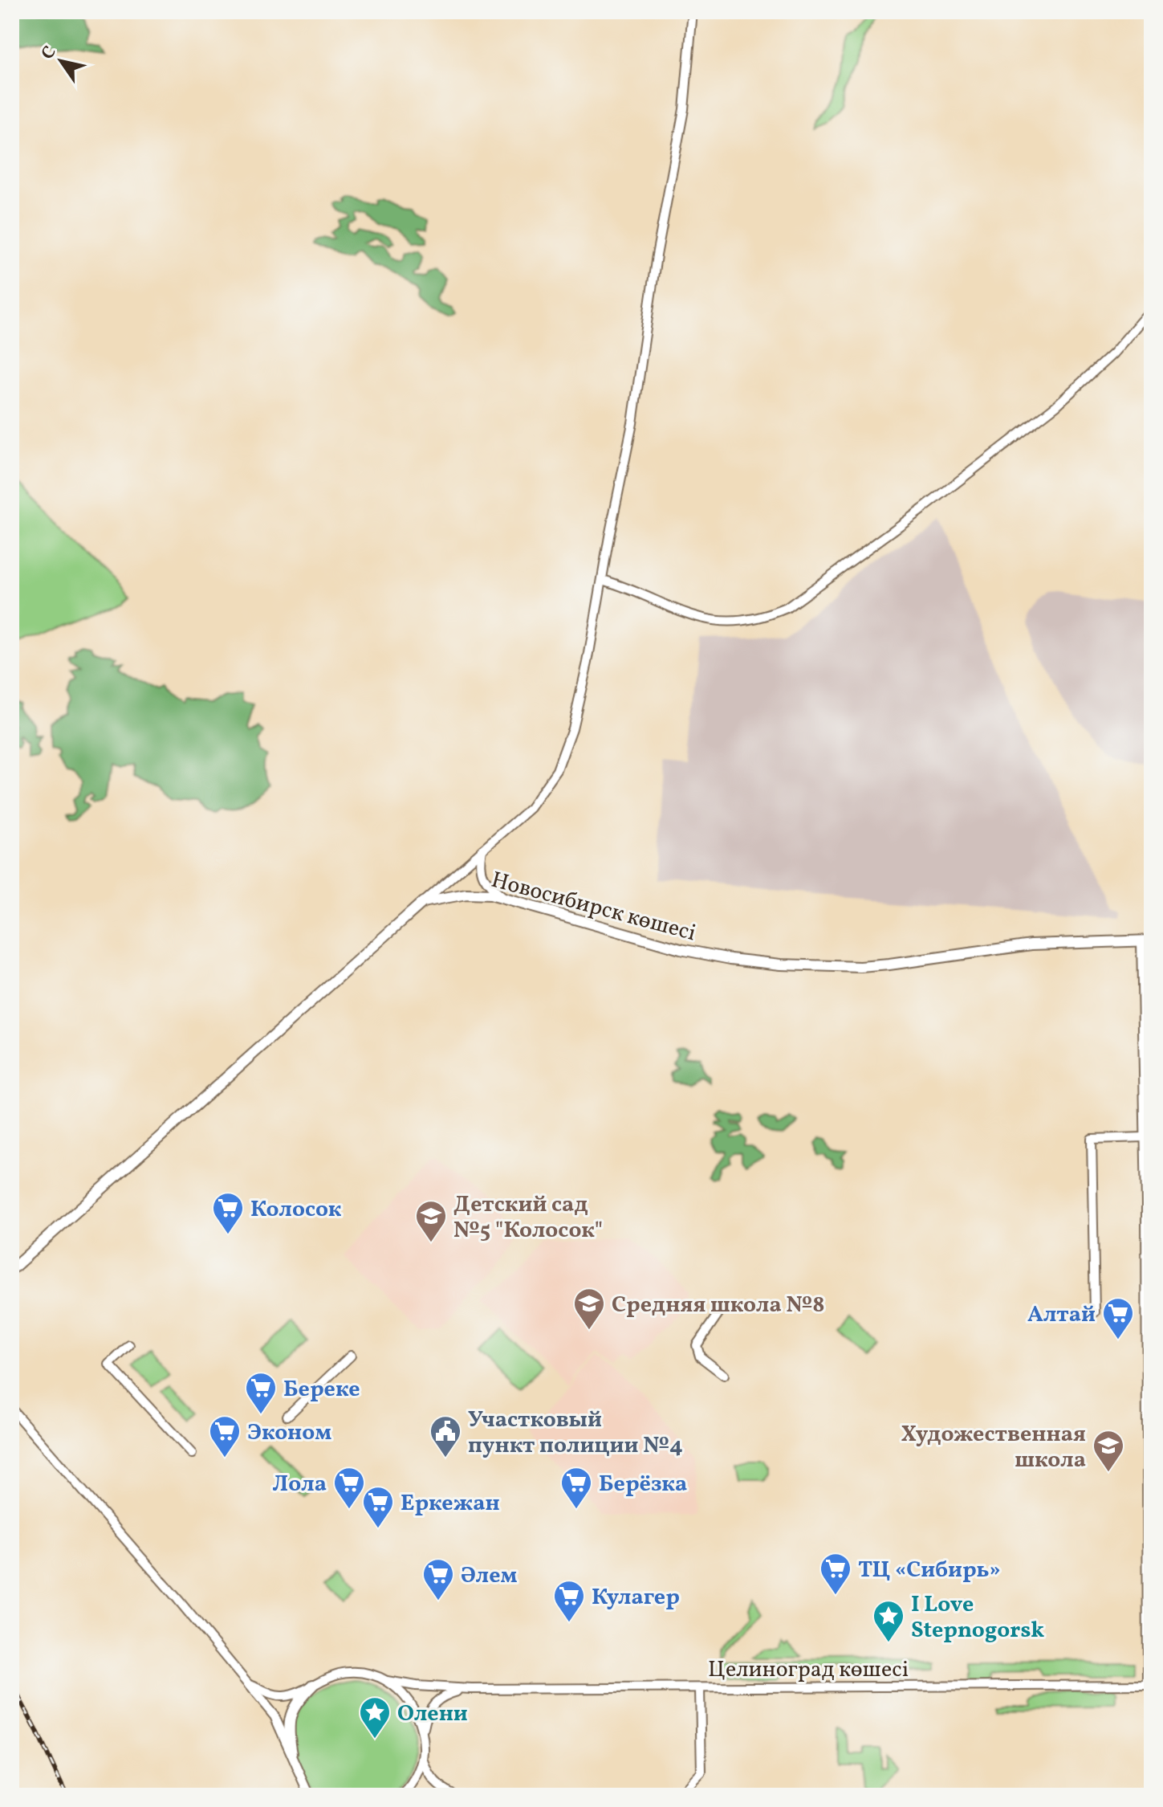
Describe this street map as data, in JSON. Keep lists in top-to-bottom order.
{
  "streets": {
    "main road": ["Новосибирск көшесі"],
    "street": ["Целиноград көшесі"]
  },
  "places": {
    "supermarket": [
      "Колосок",
      "Алтай",
      "Береке",
      "Эконом",
      "Лола",
      "Берёзка",
      "Еркежан",
      "ТЦ «Сибирь»",
      "Әлем",
      "Кулагер"
    ],
    "school or university": ["Детский сад №5 \"Колосок\"", "Средняя школа №8", "Художественная школа"],
    "public building": ["Участковый пункт полиции №4"],
    "place": ["I Love Stepnogorsk", "Олени"]
  },
  "north": "top left"
}
